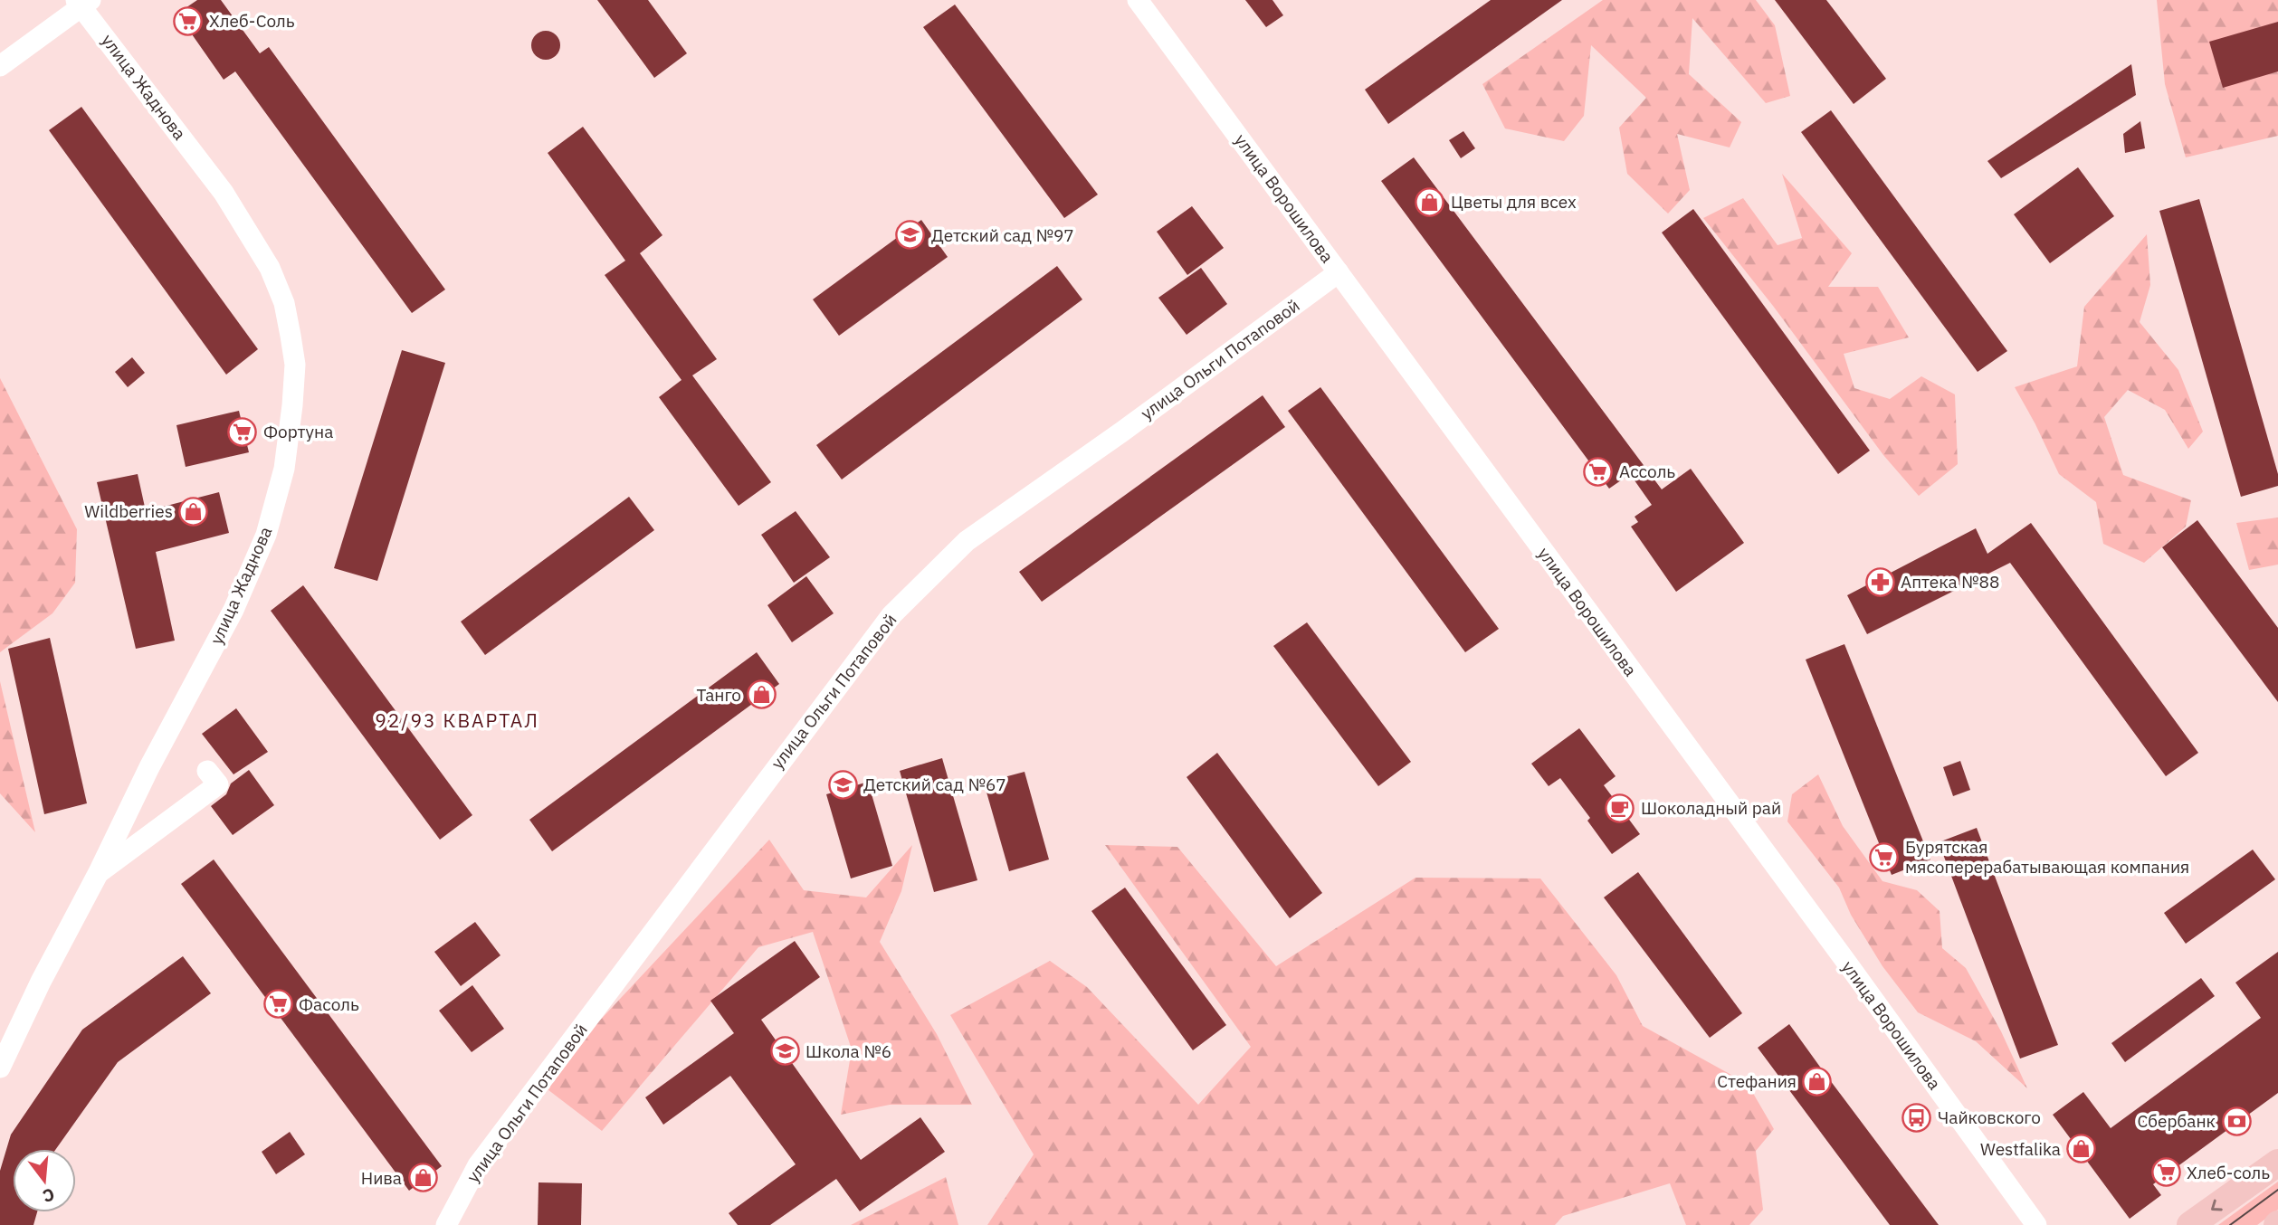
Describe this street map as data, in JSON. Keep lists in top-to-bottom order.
{
  "streets": {
    "street": ["улица Жаднова", "улица Ворошилова", "улица Ольги Потаповой"]
  },
  "crossings": [
    ["улица Ворошилова", "улица Ольги Потаповой"]
  ],
  "districts": ["92/93 КВАРТАЛ"],
  "places": {
    "supermarket": [
      "Хлеб-Соль",
      "Фортуна",
      "Ассоль",
      "Бурятская мясоперерабатывающая компания",
      "Фасоль",
      "Хлеб-соль"
    ],
    "shop": [
      "Цветы для всех",
      "Wildberries",
      "Танго",
      "Стефания",
      "Westfalika",
      "Нива"
    ],
    "school or university": ["Детский сад №97", "Детский сад №67", "Школа №6"],
    "pharmacy": ["Аптека №88"],
    "cafe": ["Шоколадный рай"],
    "bus stop": ["Чайковского"],
    "bank": ["Сбербанк"]
  },
  "north": "bottom"
}
